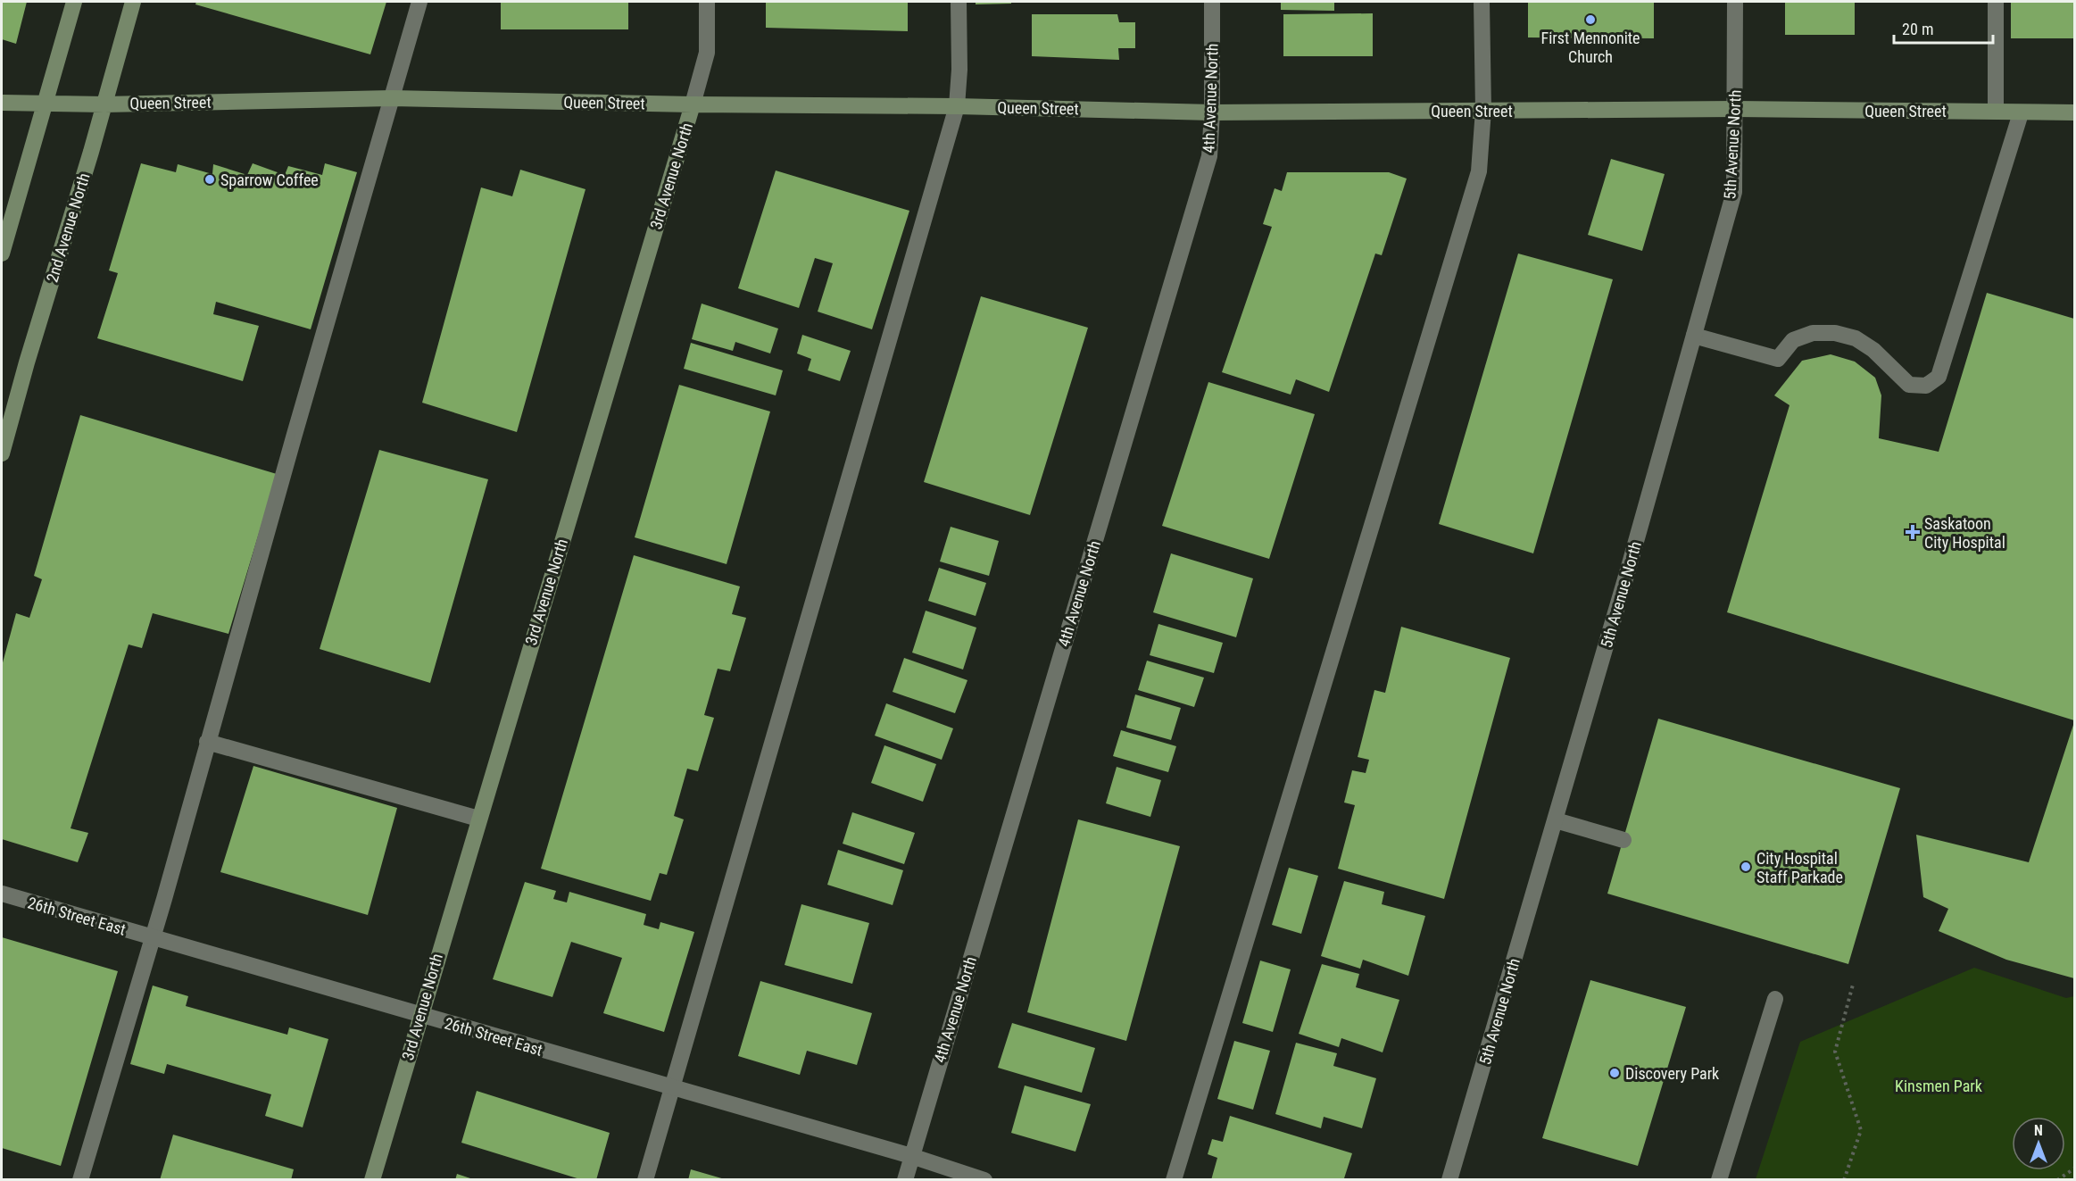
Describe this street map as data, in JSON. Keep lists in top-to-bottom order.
{
  "streets": {
    "street": [
      "4th Avenue North",
      "Queen Street",
      "5th Avenue North",
      "3rd Avenue North",
      "2nd Avenue North",
      "26th Street East"
    ]
  },
  "crossings": [
    ["4th Avenue North", "Queen Street"],
    ["4th Avenue North", "26th Street East"],
    ["Queen Street", "5th Avenue North"],
    ["Queen Street", "3rd Avenue North"],
    ["Queen Street", "2nd Avenue North"],
    ["3rd Avenue North", "26th Street East"]
  ],
  "parks": ["Kinsmen Park"],
  "places": {
    "other": [
      "First Mennonite Church",
      "Sparrow Coffee",
      "City Hospital Staff Parkade",
      "Discovery Park"
    ],
    "health": ["Saskatoon City Hospital"]
  },
  "scale_bar": "20 m",
  "north": "top"
}
